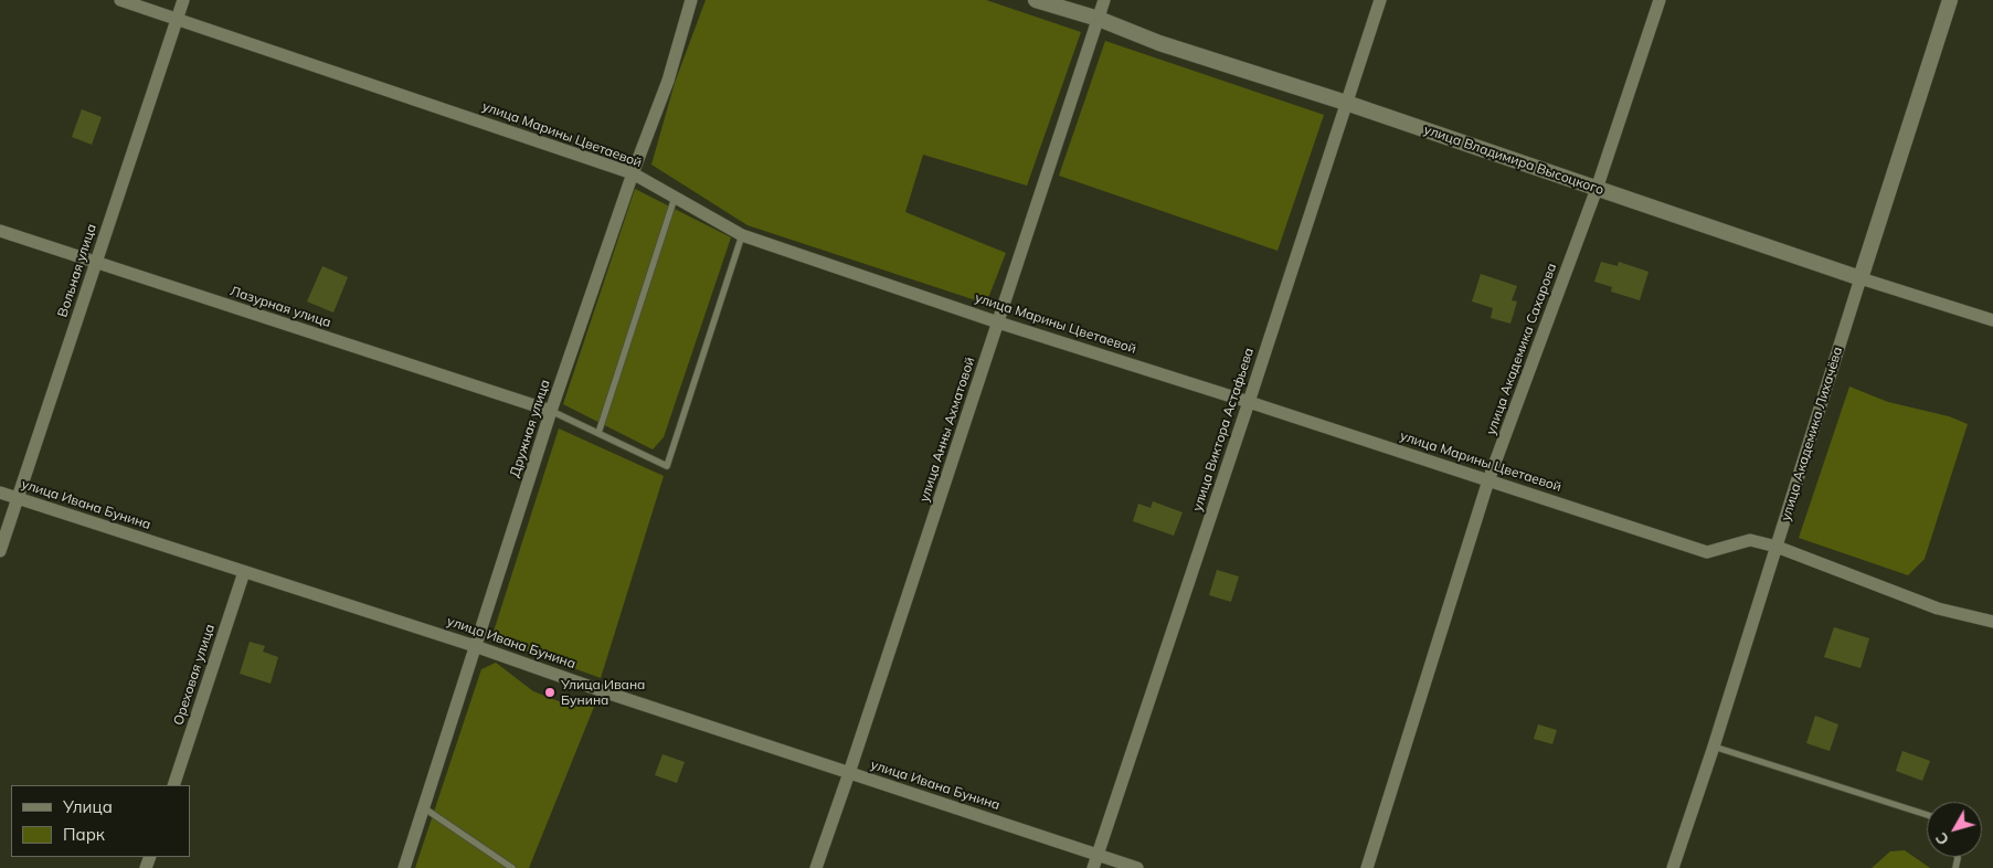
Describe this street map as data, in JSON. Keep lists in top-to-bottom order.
{
  "streets": {
    "street": [
      "улица Марины Цветаевой",
      "улица Владимира Высоцкого",
      "Вольная улица",
      "Лазурная улица",
      "улица Академика Сахарова",
      "Дружная улица",
      "улица Анны Ахматовой",
      "улица Виктора Астафьева",
      "улица Академика Лихачёва",
      "улица Ивана Бунина",
      "Ореховая улица"
    ]
  },
  "crossings": [
    ["улица Марины Цветаевой", "Вольная улица"],
    ["улица Марины Цветаевой", "улица Академика Сахарова"],
    ["улица Марины Цветаевой", "Дружная улица"],
    ["улица Марины Цветаевой", "улица Анны Ахматовой"],
    ["улица Марины Цветаевой", "улица Виктора Астафьева"],
    ["улица Марины Цветаевой", "улица Академика Лихачёва"],
    ["улица Владимира Высоцкого", "улица Академика Сахарова"],
    ["улица Владимира Высоцкого", "улица Анны Ахматовой"],
    ["улица Владимира Высоцкого", "улица Виктора Астафьева"],
    ["улица Владимира Высоцкого", "улица Академика Лихачёва"],
    ["Вольная улица", "Лазурная улица"],
    ["Вольная улица", "улица Ивана Бунина"],
    ["Лазурная улица", "Дружная улица"],
    ["Дружная улица", "улица Ивана Бунина"],
    ["улица Анны Ахматовой", "улица Ивана Бунина"],
    ["улица Виктора Астафьева", "улица Ивана Бунина"],
    ["улица Ивана Бунина", "Ореховая улица"]
  ],
  "places": ["Улица Ивана Бунина"],
  "legend": ["Улица", "Парк"],
  "north": "bottom left"
}
